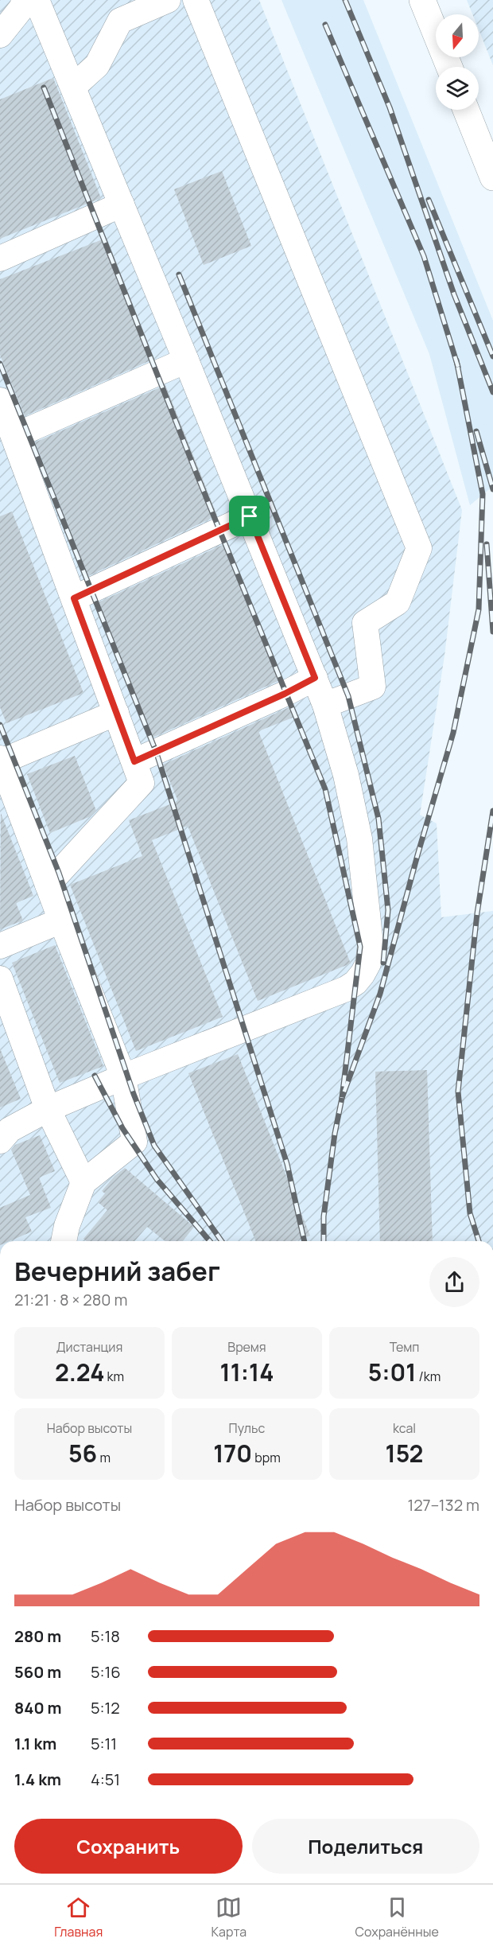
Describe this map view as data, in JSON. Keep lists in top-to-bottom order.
{
  "north": "bottom",
  "page": {
    "heading": ["Вечерний забег", "21:21 · 8 × 280 m"],
    "stats": [
      ["Дистанция", "2.24 km"],
      ["Время", "11:14"],
      ["Темп", "5:01 /km"],
      ["Набор высоты", "56 m"],
      ["Пульс", "170 bpm"],
      ["kcal", "152"]
    ],
    "chart": ["Набор высоты", "127–132 m"],
    "list": [
      {
        "name": "280 m",
        "note": "5:18"
      },
      {
        "name": "560 m",
        "note": "5:16"
      },
      {
        "name": "840 m",
        "note": "5:12"
      },
      {
        "name": "1.1 km",
        "note": "5:11"
      },
      {
        "name": "1.4 km",
        "note": "4:51"
      }
    ],
    "buttons": ["Сохранить", "Поделиться"],
    "tabs": ["Главная", "Карта", "Сохранённые"]
  }
}
